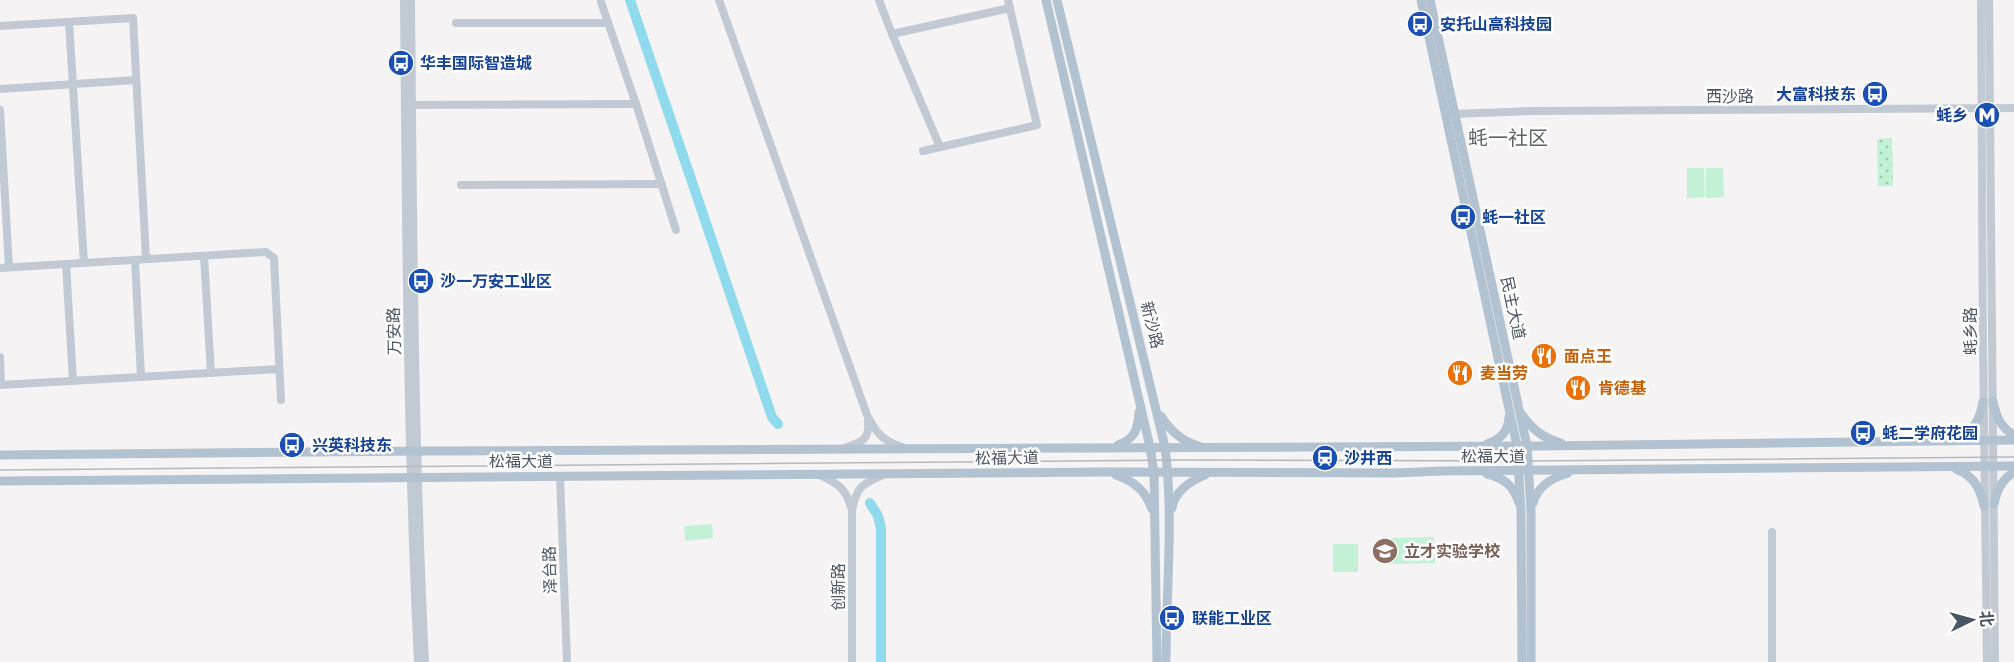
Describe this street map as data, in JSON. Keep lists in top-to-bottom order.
{
  "streets": {
    "main road": ["民主大道", "新沙路", "松福大道"],
    "street": [
      "西沙路",
      "万安路",
      "蚝乡路",
      "泽台路",
      "创新路"
    ]
  },
  "crossings": [
    ["西沙路", "民主大道"],
    ["西沙路", "蚝乡路"],
    ["民主大道", "松福大道"],
    ["新沙路", "松福大道"],
    ["万安路", "松福大道"],
    ["蚝乡路", "松福大道"],
    ["松福大道", "泽台路"],
    ["松福大道", "创新路"]
  ],
  "districts": ["蚝一社区"],
  "places": {
    "bus stop": [
      "安托山高科技园",
      "华丰国际智造城",
      "大富科技东",
      "蚝一社区",
      "沙一万安工业区",
      "蚝二学府花园",
      "兴英科技东",
      "联能工业区"
    ],
    "metro station": ["蚝乡"],
    "restaurant": ["面点王", "麦当劳", "肯德基"],
    "station": ["沙井西"],
    "school or university": ["立才实验学校"]
  },
  "north": "right"
}
